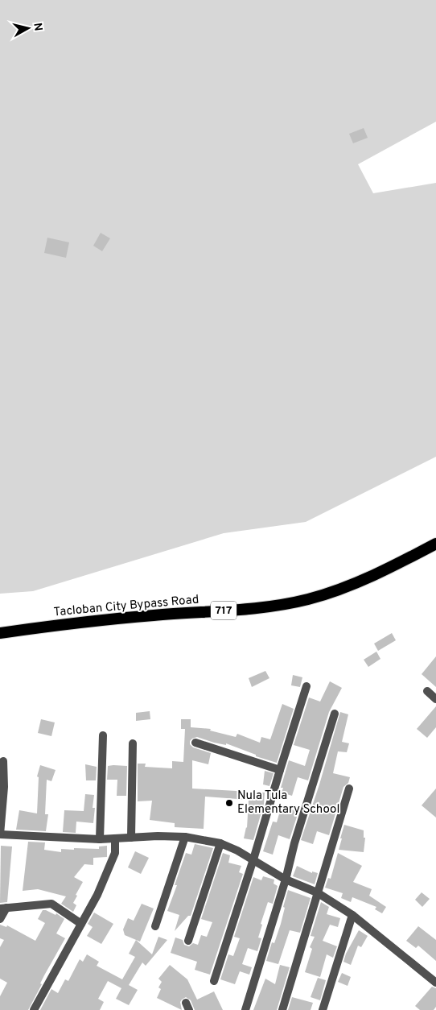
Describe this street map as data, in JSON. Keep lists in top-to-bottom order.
{
  "streets": {
    "highway": ["Tacloban City Bypass Road", "717"]
  },
  "places": ["Nula Tula Elementary School"],
  "north": "right"
}
